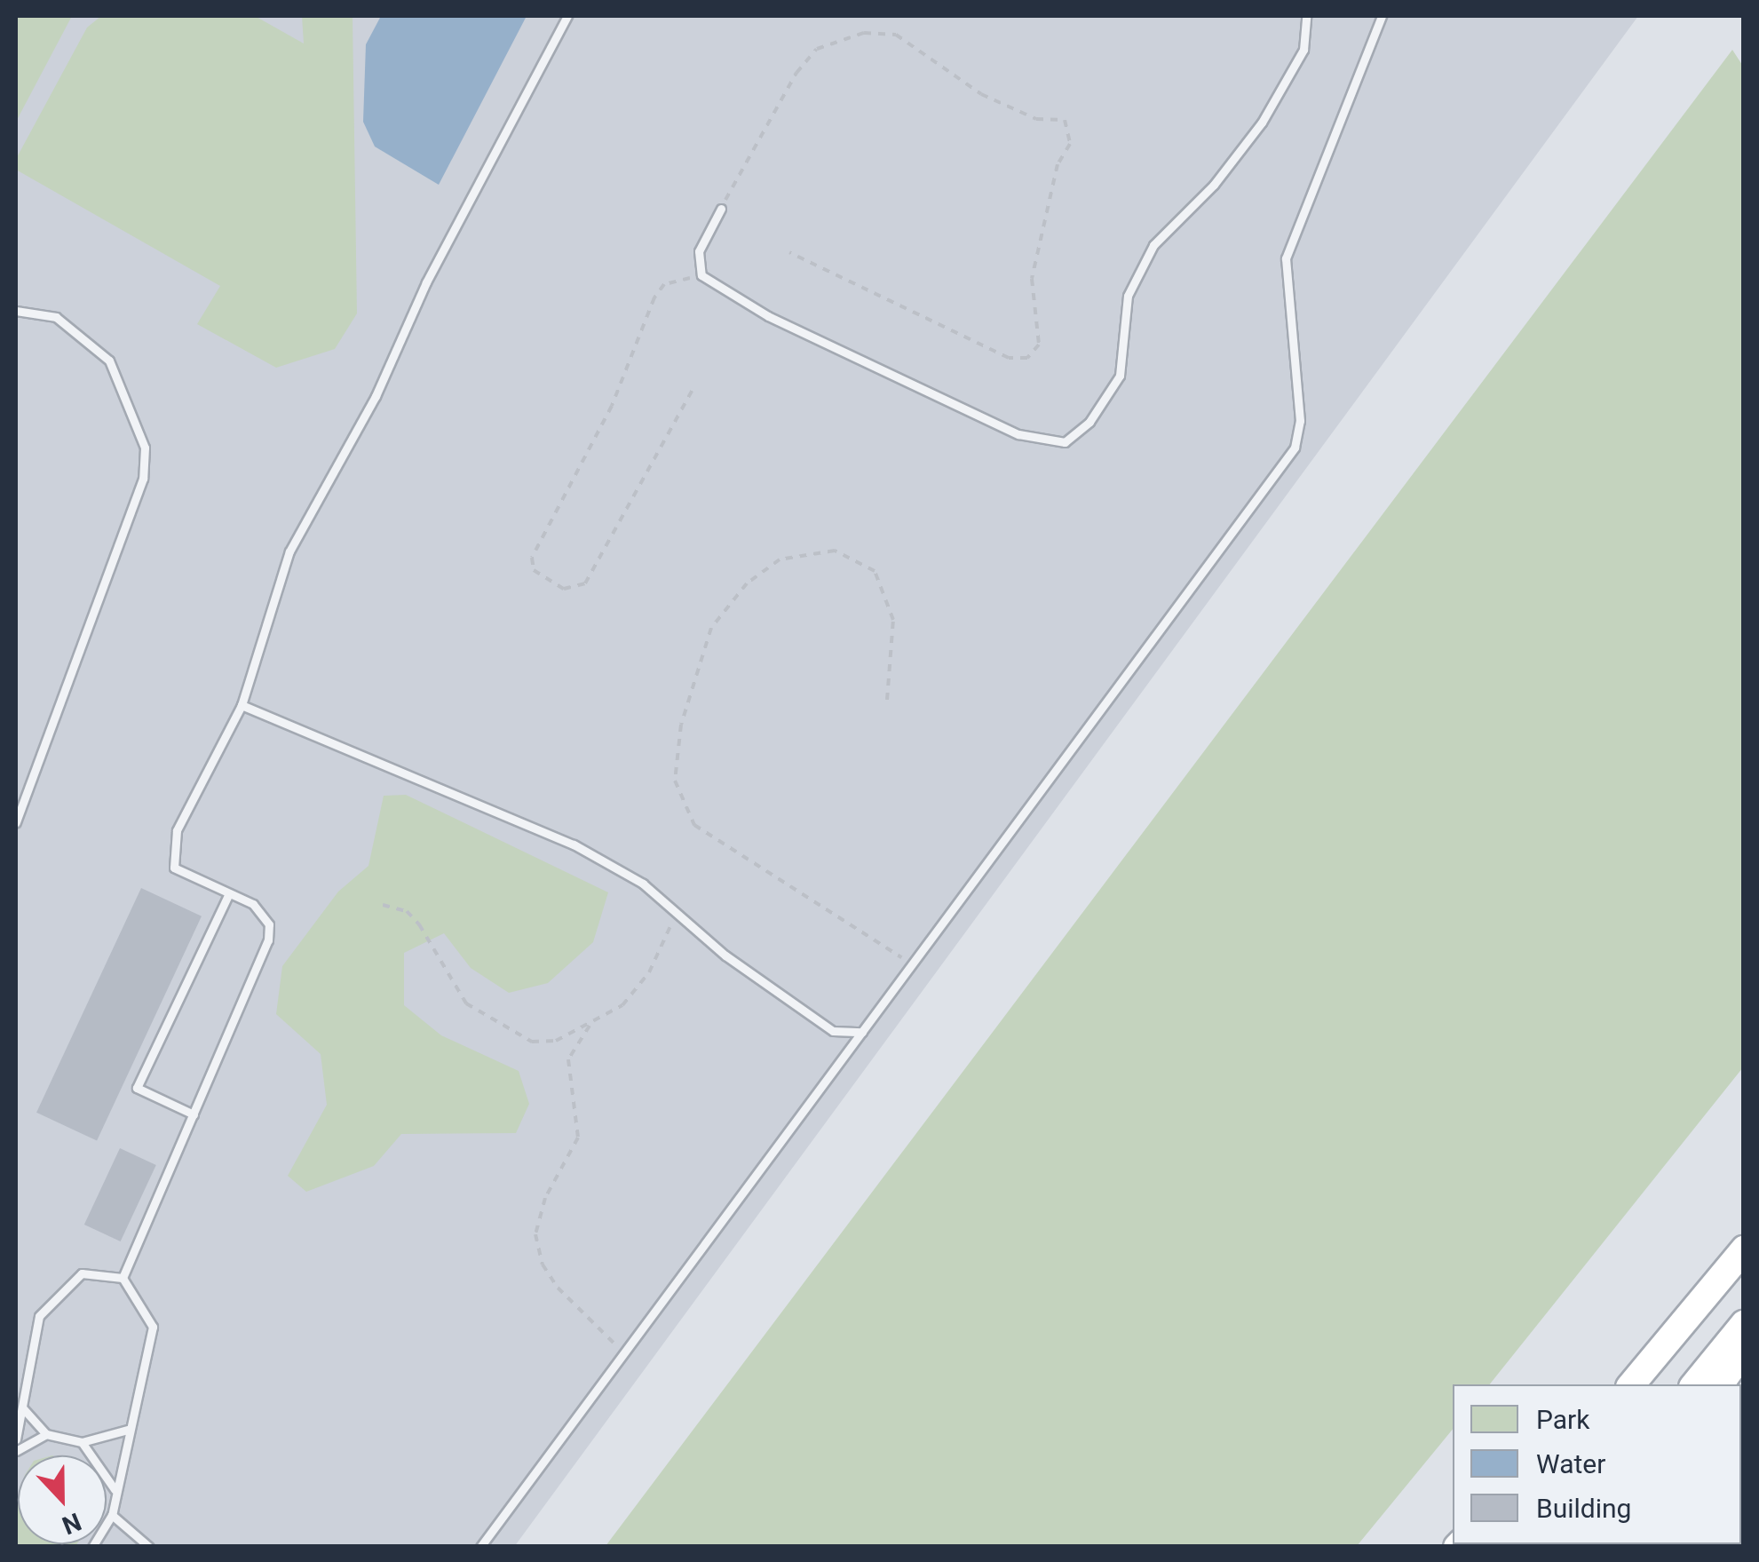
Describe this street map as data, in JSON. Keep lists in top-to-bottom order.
{
  "legend": ["Park", "Water", "Building"],
  "north": "bottom"
}
